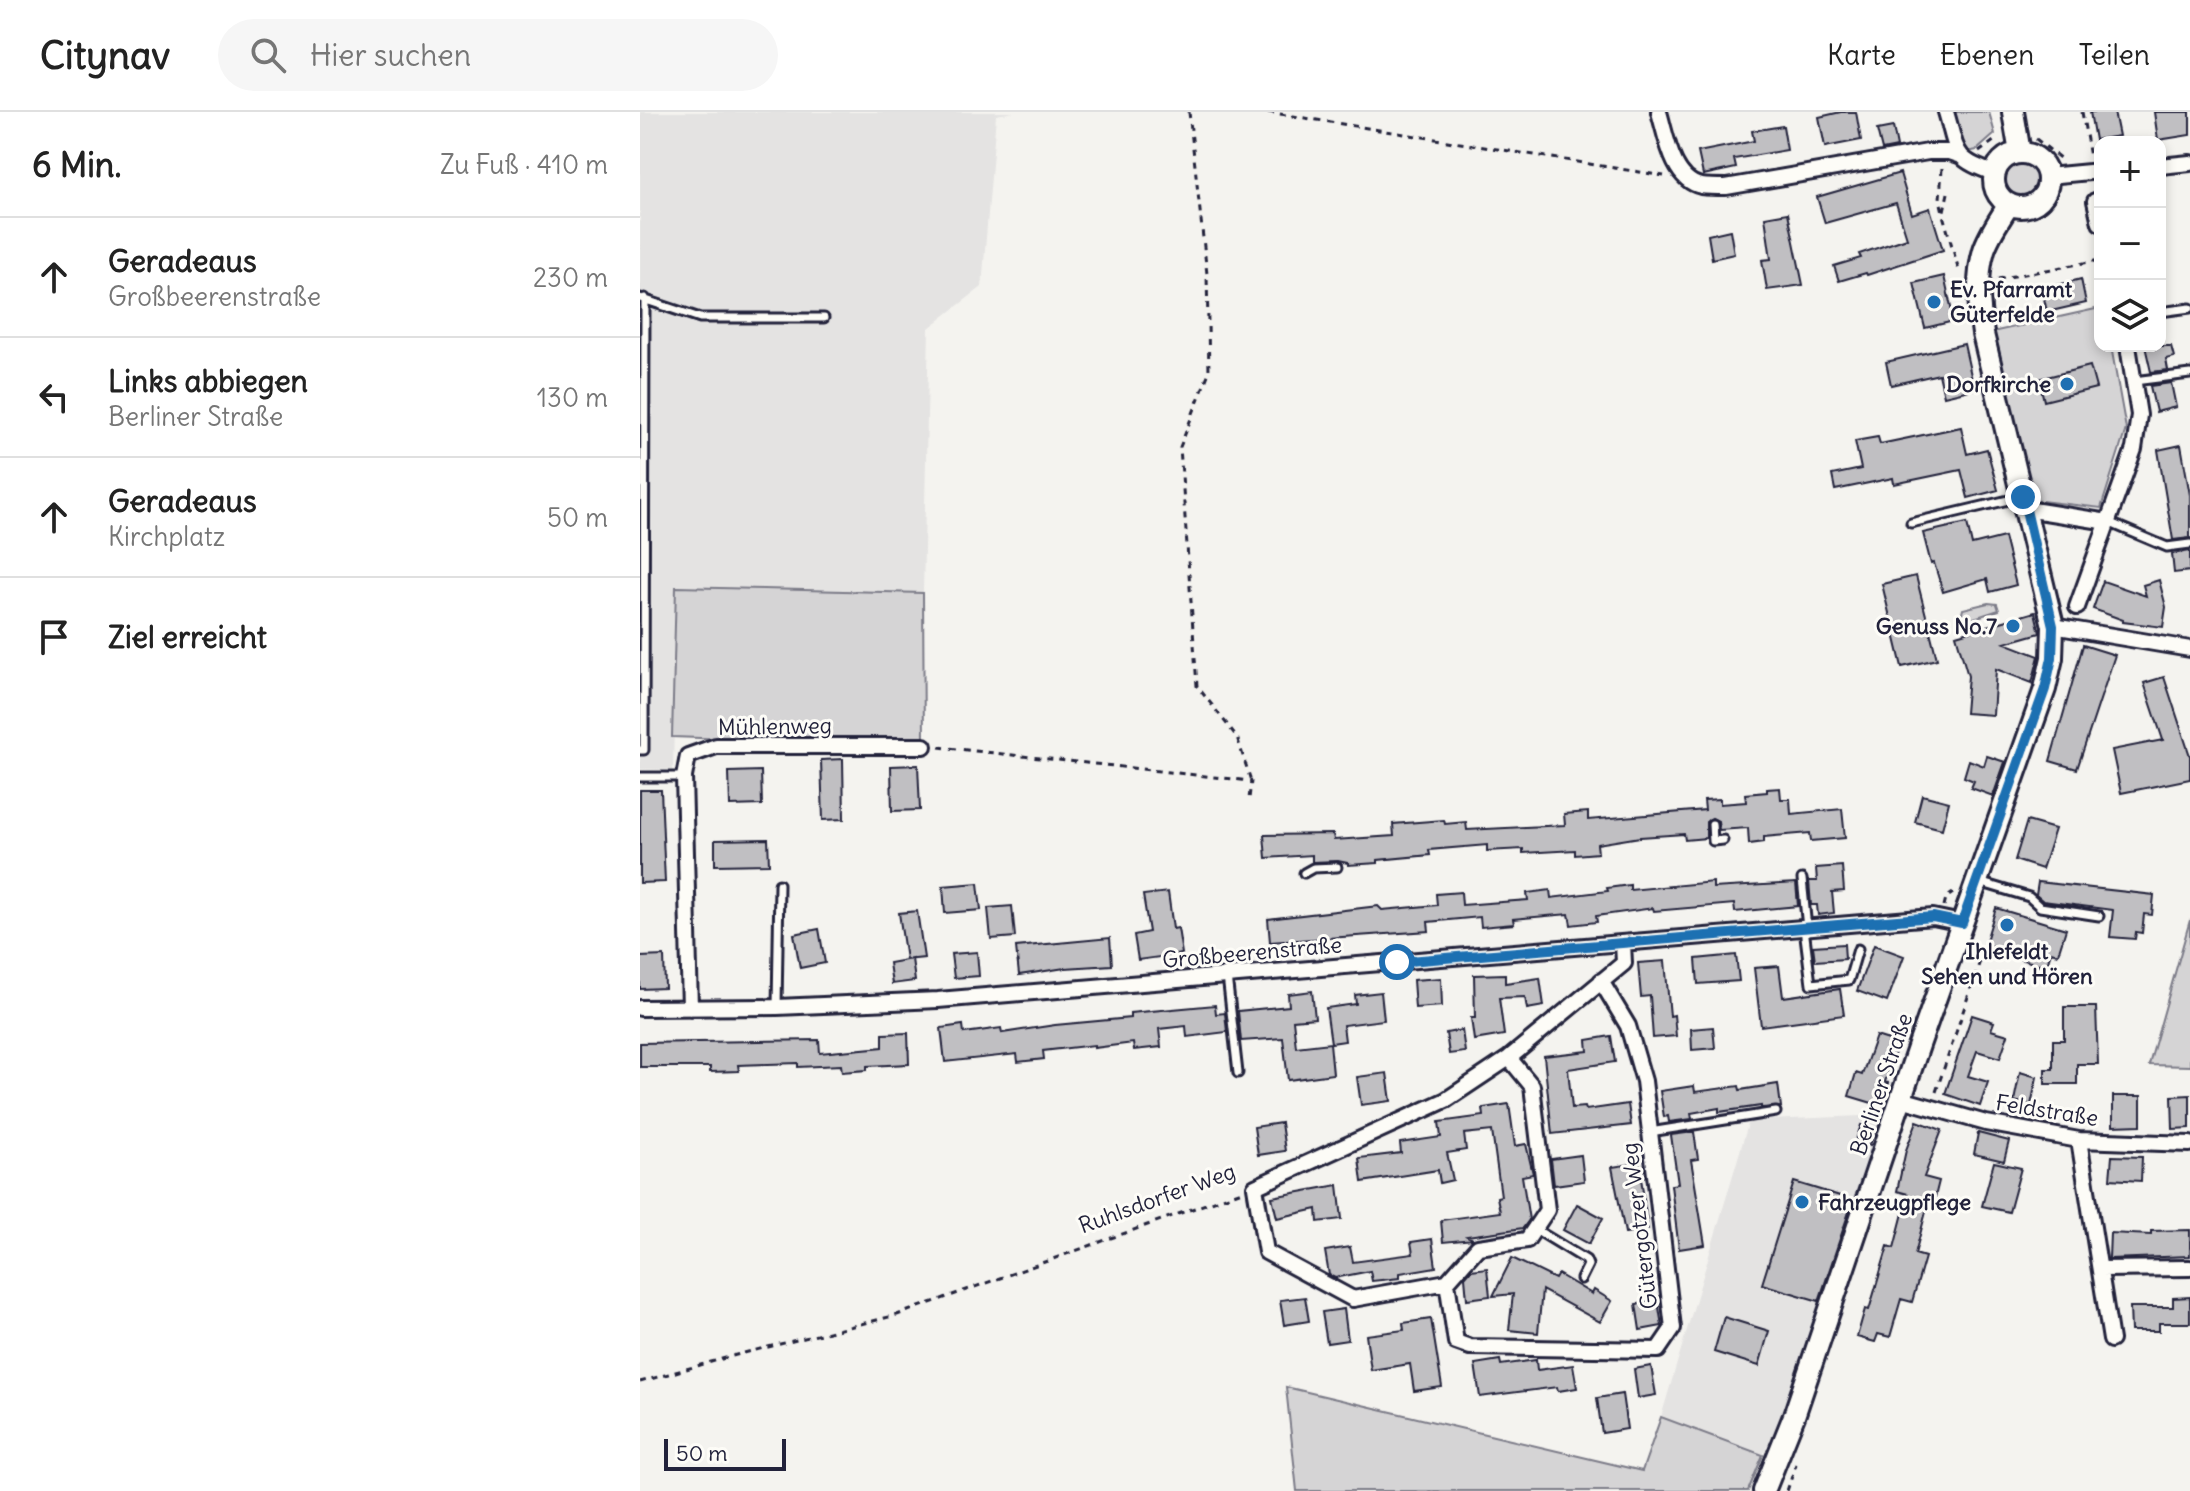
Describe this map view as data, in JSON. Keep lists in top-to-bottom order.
{
  "streets": {
    "main road": ["Berliner Straße"],
    "street": [
      "Mühlenweg",
      "Großbeerenstraße",
      "Feldstraße",
      "Ruhlsdorfer Weg",
      "Gütergotzer Weg"
    ]
  },
  "crossings": [
    ["Großbeerenstraße", "Berliner Straße"],
    ["Großbeerenstraße", "Ruhlsdorfer Weg"],
    ["Berliner Straße", "Feldstraße"],
    ["Ruhlsdorfer Weg", "Gütergotzer Weg"]
  ],
  "places": [
    "Ev. Pfarramt Güterfelde",
    "Dorfkirche",
    "Genuss No.7",
    "Ihlefeldt Sehen und Hören",
    "Fahrzeugpflege"
  ],
  "scale_bar": "50 m",
  "page": {
    "header": "Citynav",
    "search": "Hier suchen",
    "nav": ["Karte", "Ebenen", "Teilen"],
    "heading": ["6 Min.", "Zu Fuß · 410 m"],
    "map_buttons": ["+", "−"],
    "list": [
      ["Geradeaus", "Großbeerenstraße", "230 m"],
      ["Links abbiegen", "Berliner Straße", "130 m"],
      ["Geradeaus", "Kirchplatz", "50 m"],
      "Ziel erreicht"
    ],
    "scale": "50 m"
  }
}
